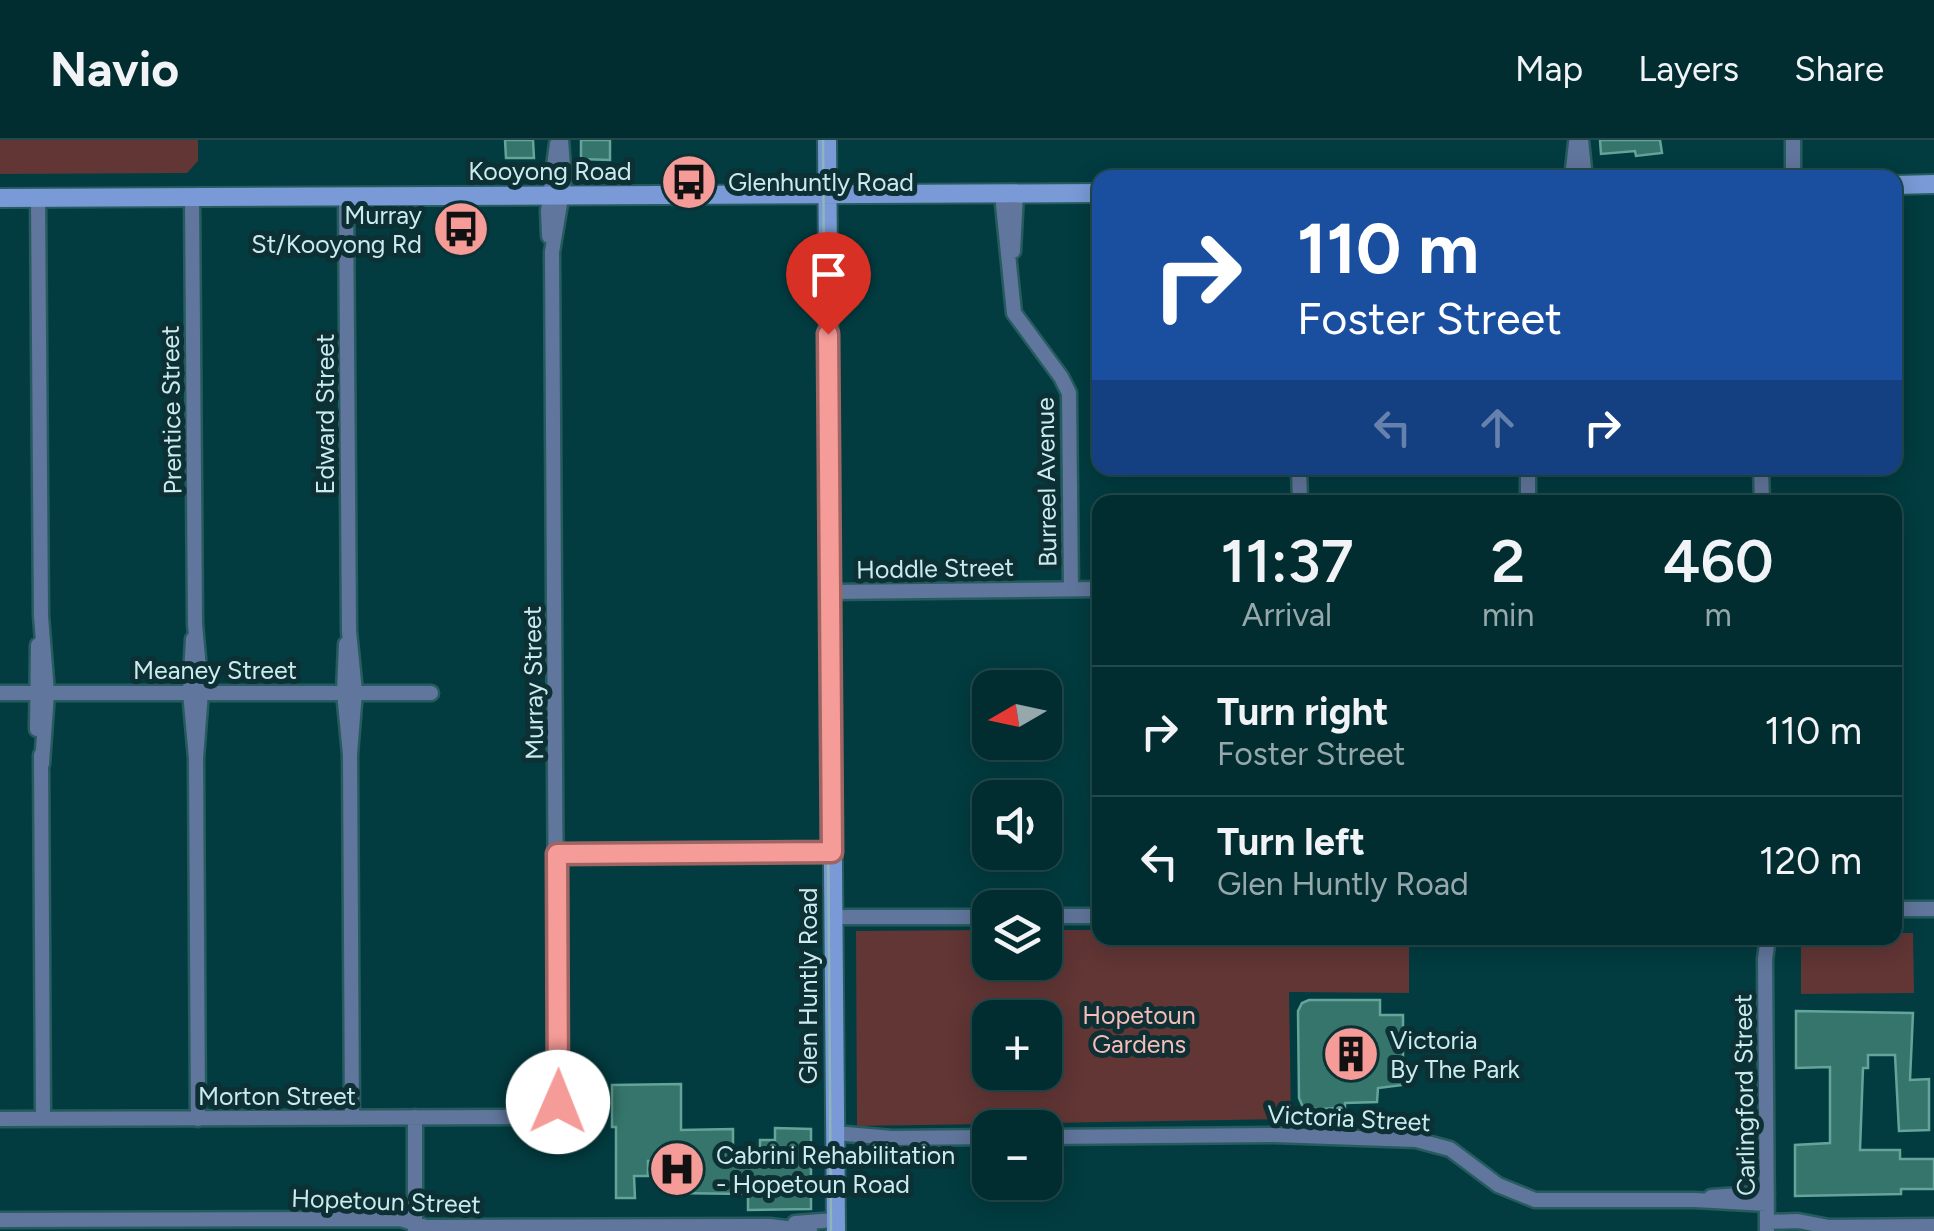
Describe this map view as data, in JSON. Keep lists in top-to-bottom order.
{
  "streets": {
    "street": [
      "Kooyong Road",
      "Prentice Street",
      "Edward Street",
      "Burreel Avenue",
      "Hoddle Street",
      "Meaney Street",
      "Murray Street",
      "Glen Huntly Road",
      "Carlingford Street",
      "Morton Street",
      "Victoria Street",
      "Hopetoun Street"
    ]
  },
  "crossings": [
    ["Kooyong Road", "Prentice Street"],
    ["Kooyong Road", "Edward Street"],
    ["Kooyong Road", "Burreel Avenue"],
    ["Kooyong Road", "Murray Street"],
    ["Kooyong Road", "Glen Huntly Road"],
    ["Prentice Street", "Meaney Street"],
    ["Prentice Street", "Morton Street"],
    ["Edward Street", "Meaney Street"],
    ["Edward Street", "Morton Street"],
    ["Burreel Avenue", "Hoddle Street"],
    ["Hoddle Street", "Glen Huntly Road"],
    ["Murray Street", "Morton Street"],
    ["Glen Huntly Road", "Hopetoun Street"],
    ["Carlingford Street", "Victoria Street"]
  ],
  "parks": ["Hopetoun Gardens"],
  "places": {
    "bus stop": ["Glenhuntly Road", "Murray St/Kooyong Rd"],
    "building": ["Victoria By The Park"],
    "hospital": ["Cabrini Rehabilitation - Hopetoun Road"]
  },
  "north": "left",
  "page": {
    "header": "Navio",
    "nav": ["Map", "Layers", "Share"],
    "turn": ["110 m", "Foster Street"],
    "eta": [
      "11:37",
      "Arrival",
      "2",
      "min",
      "460",
      "m"
    ],
    "list": [
      {
        "name": "Turn right",
        "note": "Foster Street",
        "value": "110 m"
      },
      {
        "name": "Turn left",
        "note": "Glen Huntly Road",
        "value": "120 m"
      }
    ],
    "map_buttons": ["+", "−"]
  }
}
